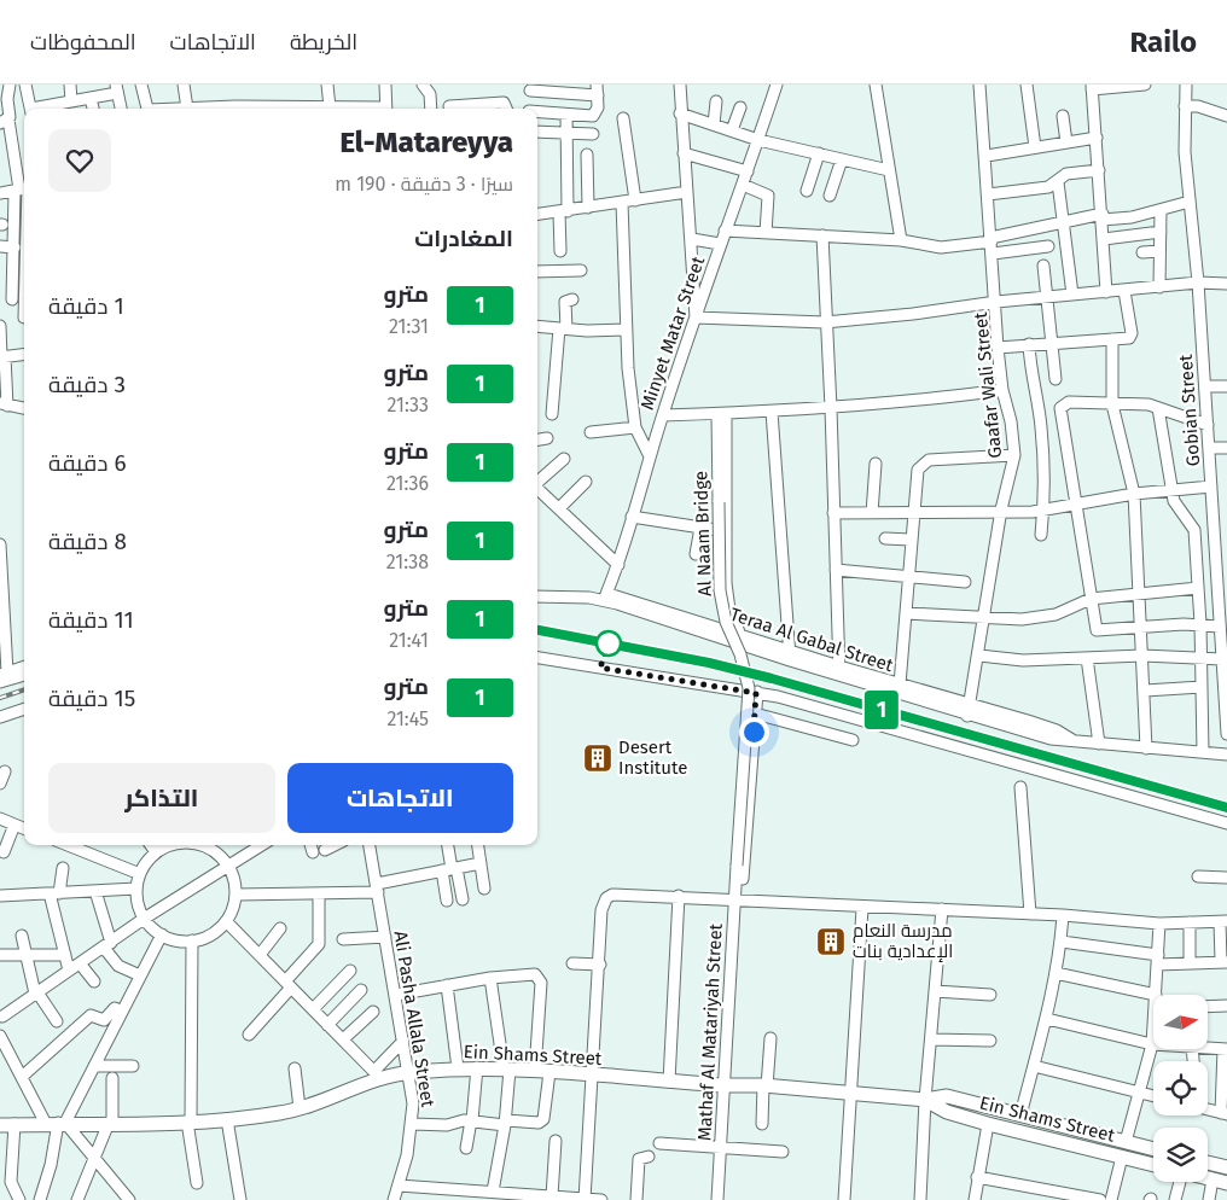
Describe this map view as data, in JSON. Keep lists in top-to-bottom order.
{
  "streets": {
    "main road": ["Ein Shams Street"],
    "street": [
      "Minyet Matar Street",
      "Gaafar Wali Street",
      "Gobian Street",
      "Al Naam Bridge",
      "Teraa Al Gabal Street",
      "Ali Pasha Allala Street",
      "Mathaf Al Matariyah Street"
    ]
  },
  "crossings": [
    ["Minyet Matar Street", "Teraa Al Gabal Street"],
    ["Gaafar Wali Street", "Teraa Al Gabal Street"],
    ["Al Naam Bridge", "Mathaf Al Matariyah Street"],
    ["Ali Pasha Allala Street", "Ein Shams Street"],
    ["Mathaf Al Matariyah Street", "Ein Shams Street"]
  ],
  "places": {
    "building": ["Desert Institute", "مدرسة النعام الإعدادية بنات"]
  },
  "lines": ["metro line 1"],
  "north": "right",
  "page": {
    "header": "Railo",
    "nav": ["الخريطة", "الاتجاهات", "المحفوظات"],
    "on_map": "1",
    "heading": [
      ["El-Matareyya", "سيرًا · 3 دقيقة · 190 m"],
      "المغادرات"
    ],
    "list": [
      {
        "mark": "1",
        "name": "مترو",
        "note": "21:31",
        "value": "1 دقيقة"
      },
      {
        "mark": "1",
        "name": "مترو",
        "note": "21:33",
        "value": "3 دقيقة"
      },
      {
        "mark": "1",
        "name": "مترو",
        "note": "21:36",
        "value": "6 دقيقة"
      },
      {
        "mark": "1",
        "name": "مترو",
        "note": "21:38",
        "value": "8 دقيقة"
      },
      {
        "mark": "1",
        "name": "مترو",
        "note": "21:41",
        "value": "11 دقيقة"
      },
      {
        "mark": "1",
        "name": "مترو",
        "note": "21:45",
        "value": "15 دقيقة"
      }
    ],
    "buttons": ["الاتجاهات", "التذاكر"]
  }
}
